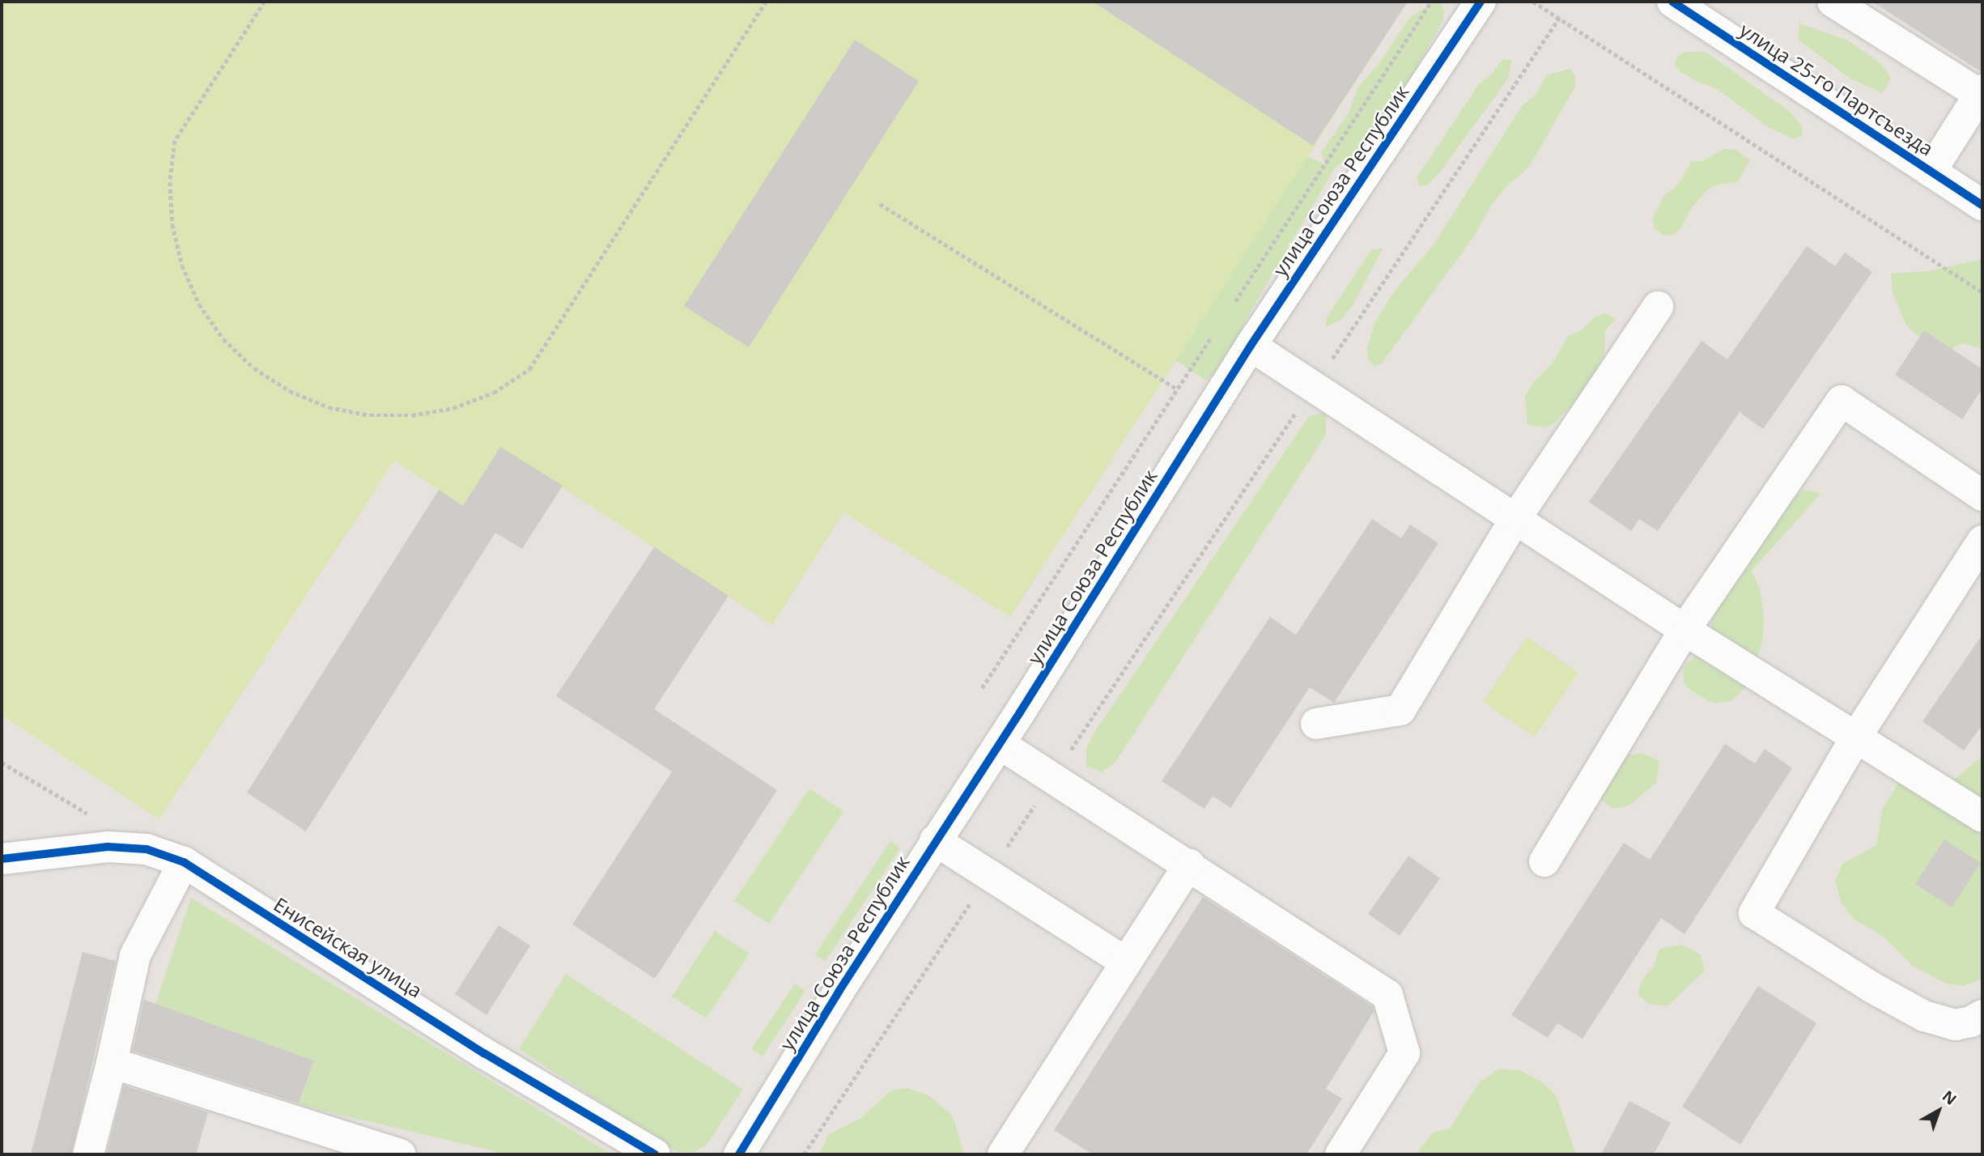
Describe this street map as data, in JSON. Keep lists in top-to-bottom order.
{
  "streets": {
    "street": ["улица 25-го Партсъезда", "улица Союза Республик", "Енисейская улица"]
  },
  "north": "top right"
}
